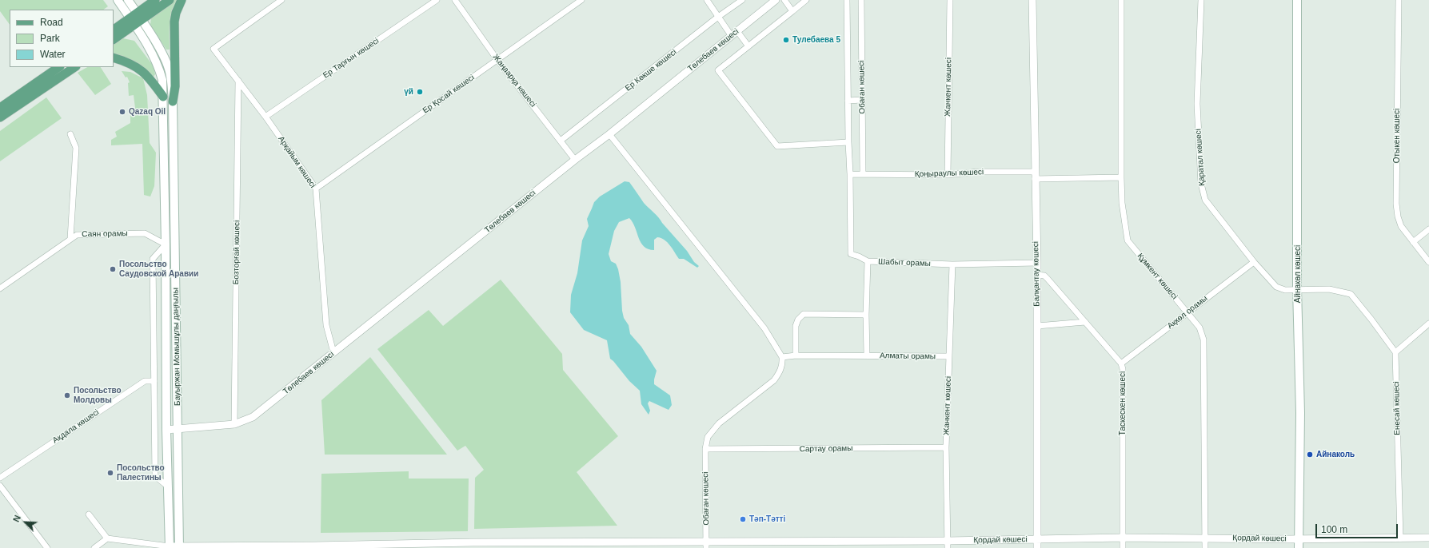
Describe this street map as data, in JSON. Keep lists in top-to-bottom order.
{
  "streets": {
    "main road": ["Айнакөл көшесі", "Бауыржан Момышұлы даңғылы"],
    "street": [
      "Төлебаев көшесі",
      "Ер Тарғын көшесі",
      "Ер Көкше көшесі",
      "Жаңаарқа көшесі",
      "Обаған көшесі",
      "Жанкент көшесі",
      "Ер Қосай көшесі",
      "Отыкен көшесі",
      "Қаратал көшесі",
      "Арқайым көшесі",
      "Қоңыраулы көшесі",
      "Саян орамы",
      "Бозторғай көшесі",
      "Шабыт орамы",
      "Балқантау көшесі",
      "Құмкент көшесі",
      "Ақкөл орамы",
      "Алматы орамы",
      "Таскескен көшесі",
      "Енесай көшесі",
      "Ақдала көшесі",
      "Сартау орамы",
      "Қордай көшесі"
    ]
  },
  "crossings": [
    ["Төлебаев көшесі", "Жаңаарқа көшесі"],
    ["Төлебаев көшесі", "Арқайым көшесі"],
    ["Төлебаев көшесі", "Бозторғай көшесі"],
    ["Төлебаев көшесі", "Бауыржан Момышұлы даңғылы"],
    ["Ер Тарғын көшесі", "Арқайым көшесі"],
    ["Ер Көкше көшесі", "Жаңаарқа көшесі"],
    ["Жаңаарқа көшесі", "Ер Қосай көшесі"],
    ["Обаған көшесі", "Қоңыраулы көшесі"],
    ["Обаған көшесі", "Алматы орамы"],
    ["Обаған көшесі", "Сартау орамы"],
    ["Обаған көшесі", "Қордай көшесі"],
    ["Жанкент көшесі", "Қоңыраулы көшесі"],
    ["Жанкент көшесі", "Шабыт орамы"],
    ["Жанкент көшесі", "Алматы орамы"],
    ["Жанкент көшесі", "Сартау орамы"],
    ["Жанкент көшесі", "Қордай көшесі"],
    ["Ер Қосай көшесі", "Арқайым көшесі"],
    ["Қаратал көшесі", "Айнакөл көшесі"],
    ["Қаратал көшесі", "Ақкөл орамы"],
    ["Қаратал көшесі", "Енесай көшесі"],
    ["Арқайым көшесі", "Бозторғай көшесі"],
    ["Қоңыраулы көшесі", "Балқантау көшесі"],
    ["Қоңыраулы көшесі", "Құмкент көшесі"],
    ["Саян орамы", "Бауыржан Момышұлы даңғылы"],
    ["Шабыт орамы", "Балқантау көшесі"],
    ["Шабыт орамы", "Алматы орамы"],
    ["Балқантау көшесі", "Таскескен көшесі"],
    ["Балқантау көшесі", "Қордай көшесі"],
    ["Айнакөл көшесі", "Қордай көшесі"],
    ["Құмкент көшесі", "Ақкөл орамы"],
    ["Құмкент көшесі", "Қордай көшесі"],
    ["Ақкөл орамы", "Таскескен көшесі"],
    ["Бауыржан Момышұлы даңғылы", "Қордай көшесі"],
    ["Таскескен көшесі", "Қордай көшесі"],
    ["Енесай көшесі", "Қордай көшесі"]
  ],
  "places": [
    "Тулебаева 5",
    "үй",
    "Qazaq Oil",
    "Посольство Саудовской Аравии",
    "Посольство Молдовы",
    "Айнаколь",
    "Посольство Палестины",
    "Тәп-Тәтті"
  ],
  "legend": ["Road", "Park", "Water"],
  "scale_bar": "100 m",
  "north": "top left"
}
